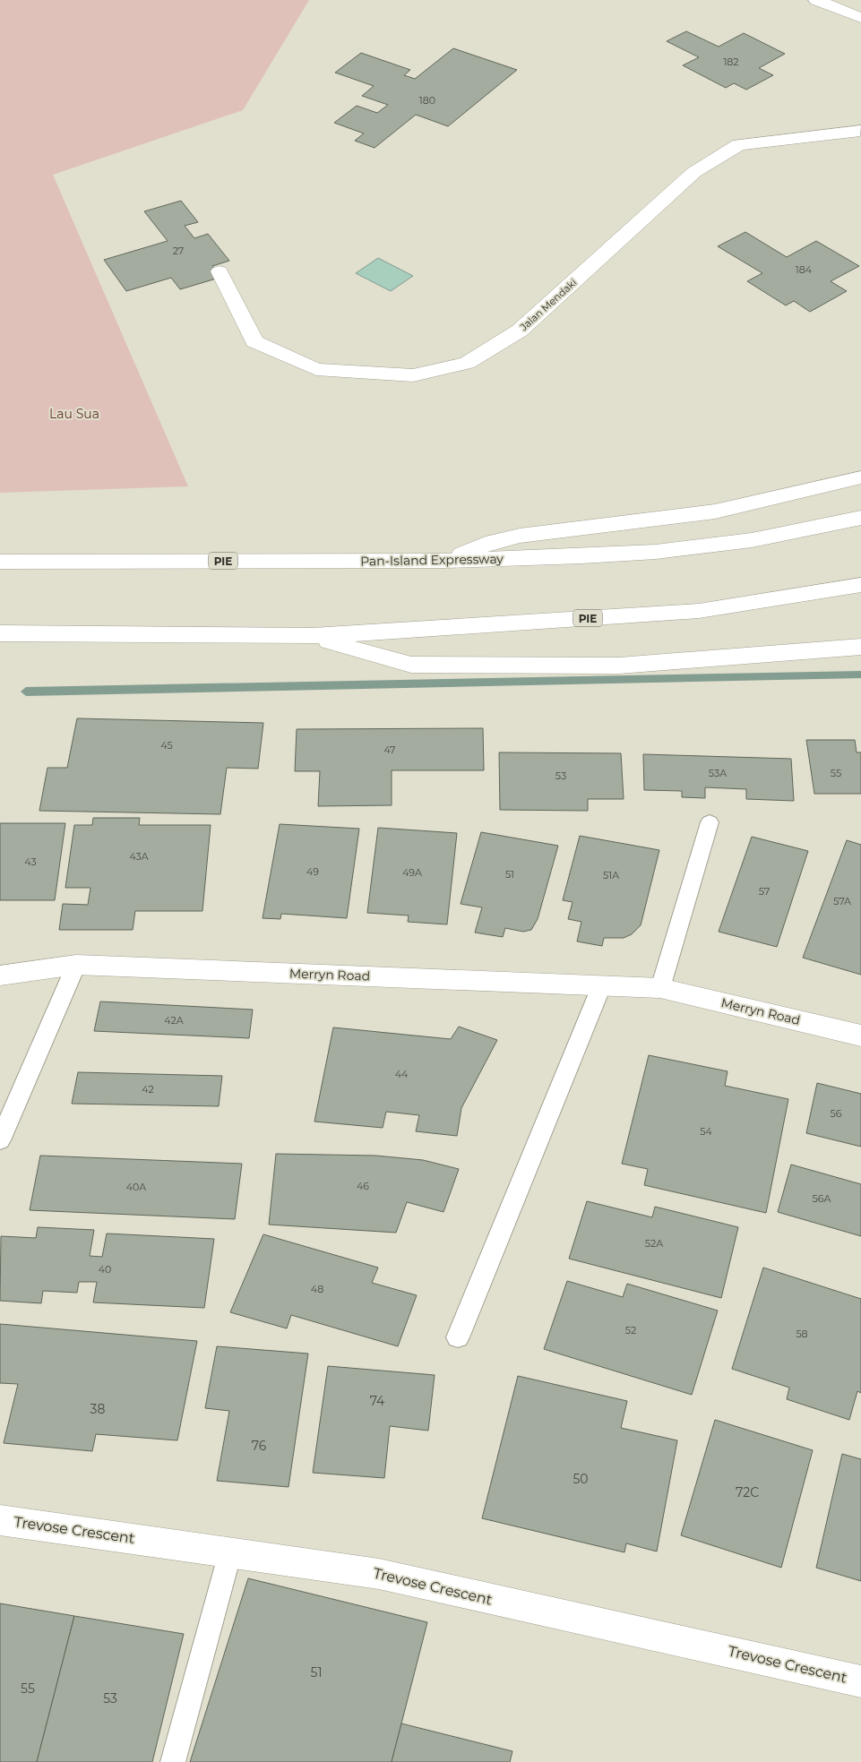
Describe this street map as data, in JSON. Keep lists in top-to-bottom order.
{
  "streets": {
    "main road": [
      "Jalan Mendaki",
      "Pan-Island Expressway",
      "PIE",
      "Merryn Road",
      "Trevose Crescent"
    ]
  },
  "parks": ["Lau Sua"],
  "house_numbers": [
    "182",
    "180",
    "27",
    "184",
    "45",
    "47",
    "53A",
    "55",
    "53",
    "43A",
    "43",
    "49",
    "49A",
    "51",
    "51A",
    "57",
    "57A",
    "42A",
    "44",
    "42",
    "56",
    "54",
    "46",
    "40A",
    "56A",
    "52A",
    "40",
    "48",
    "52",
    "58",
    "74",
    "38",
    "76",
    "50",
    "72C",
    "51",
    "55",
    "53"
  ]
}
